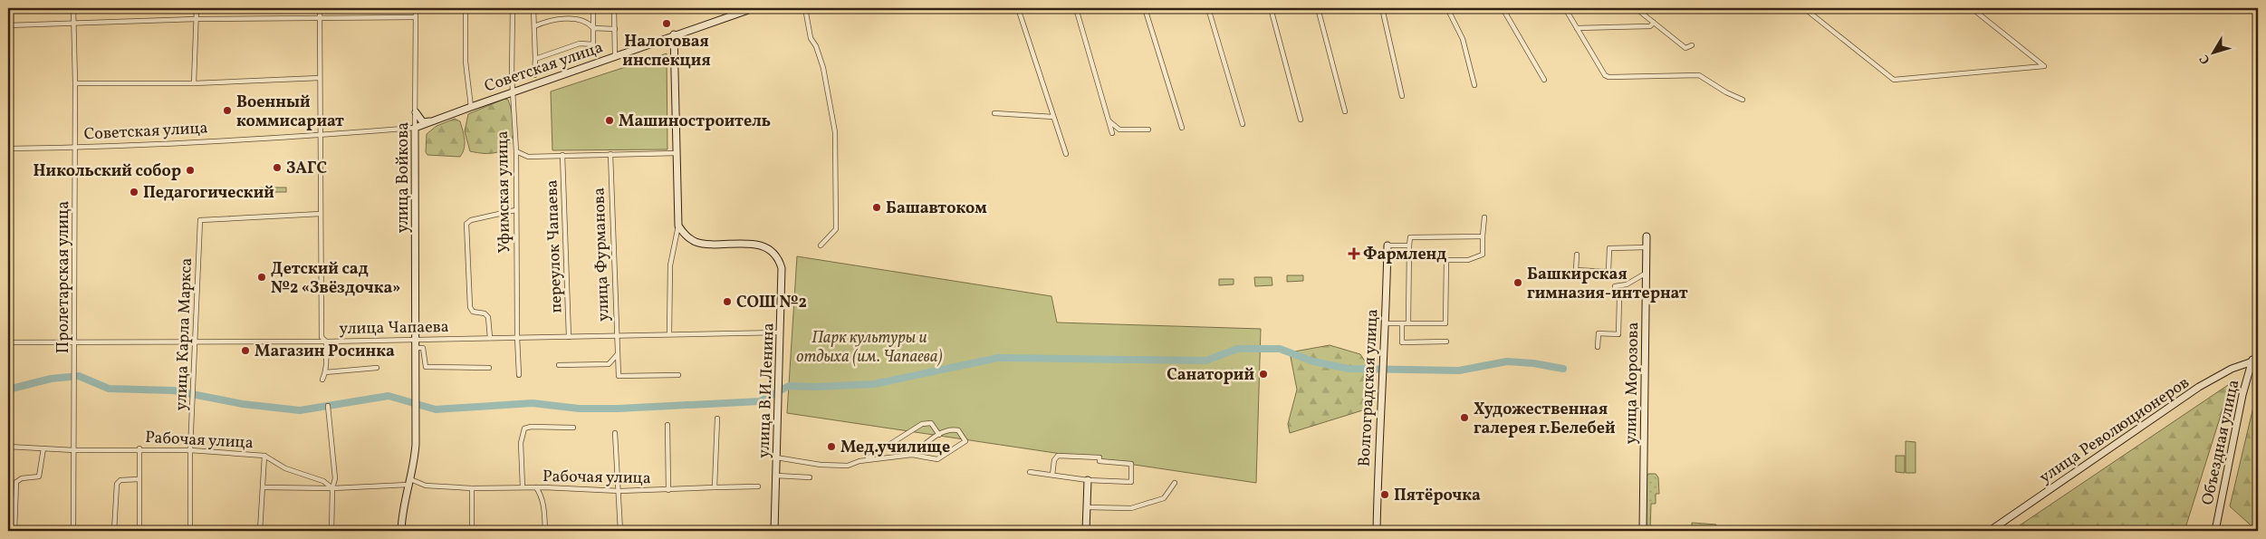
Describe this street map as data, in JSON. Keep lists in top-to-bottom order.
{
  "streets": {
    "main road": [
      "Советская улица",
      "улица Войкова",
      "улица Морозова",
      "Волгоградская улица",
      "улица В.И.Ленина",
      "улица Революционеров",
      "Объездная улица"
    ],
    "street": [
      "Уфимская улица",
      "переулок Чапаева",
      "улица Фурманова",
      "Пролетарская улица",
      "улица Чапаева",
      "улица Карла Маркса",
      "Рабочая улица"
    ]
  },
  "crossings": [
    ["Советская улица", "улица Войкова"],
    ["Советская улица", "Уфимская улица"],
    ["Советская улица", "Пролетарская улица"],
    ["улица Войкова", "улица Чапаева"],
    ["улица Войкова", "Рабочая улица"],
    ["Уфимская улица", "улица Чапаева"],
    ["переулок Чапаева", "улица Чапаева"],
    ["улица Фурманова", "улица Чапаева"],
    ["Пролетарская улица", "улица Чапаева"],
    ["Пролетарская улица", "Рабочая улица"],
    ["улица Чапаева", "улица Карла Маркса"],
    ["улица Чапаева", "улица В.И.Ленина"],
    ["улица Карла Маркса", "Рабочая улица"],
    ["улица Революционеров", "Объездная улица"]
  ],
  "parks": ["Парк культуры и отдыха (им. Чапаева)"],
  "places": {
    "other": [
      "Налоговая инспекция",
      "Военный коммисариат",
      "Машиностроитель",
      "ЗАГС",
      "Никольский собор",
      "Педагогический",
      "Башавтоком",
      "Детский сад №2 «Звёздочка»",
      "Башкирская гимназия-интернат",
      "СОШ №2",
      "Магазин Росинка",
      "Санаторий",
      "Художественная галерея г.Белебей",
      "Мед.училище",
      "Пятёрочка"
    ],
    "health": ["Фармленд"]
  },
  "north": "bottom left"
}
